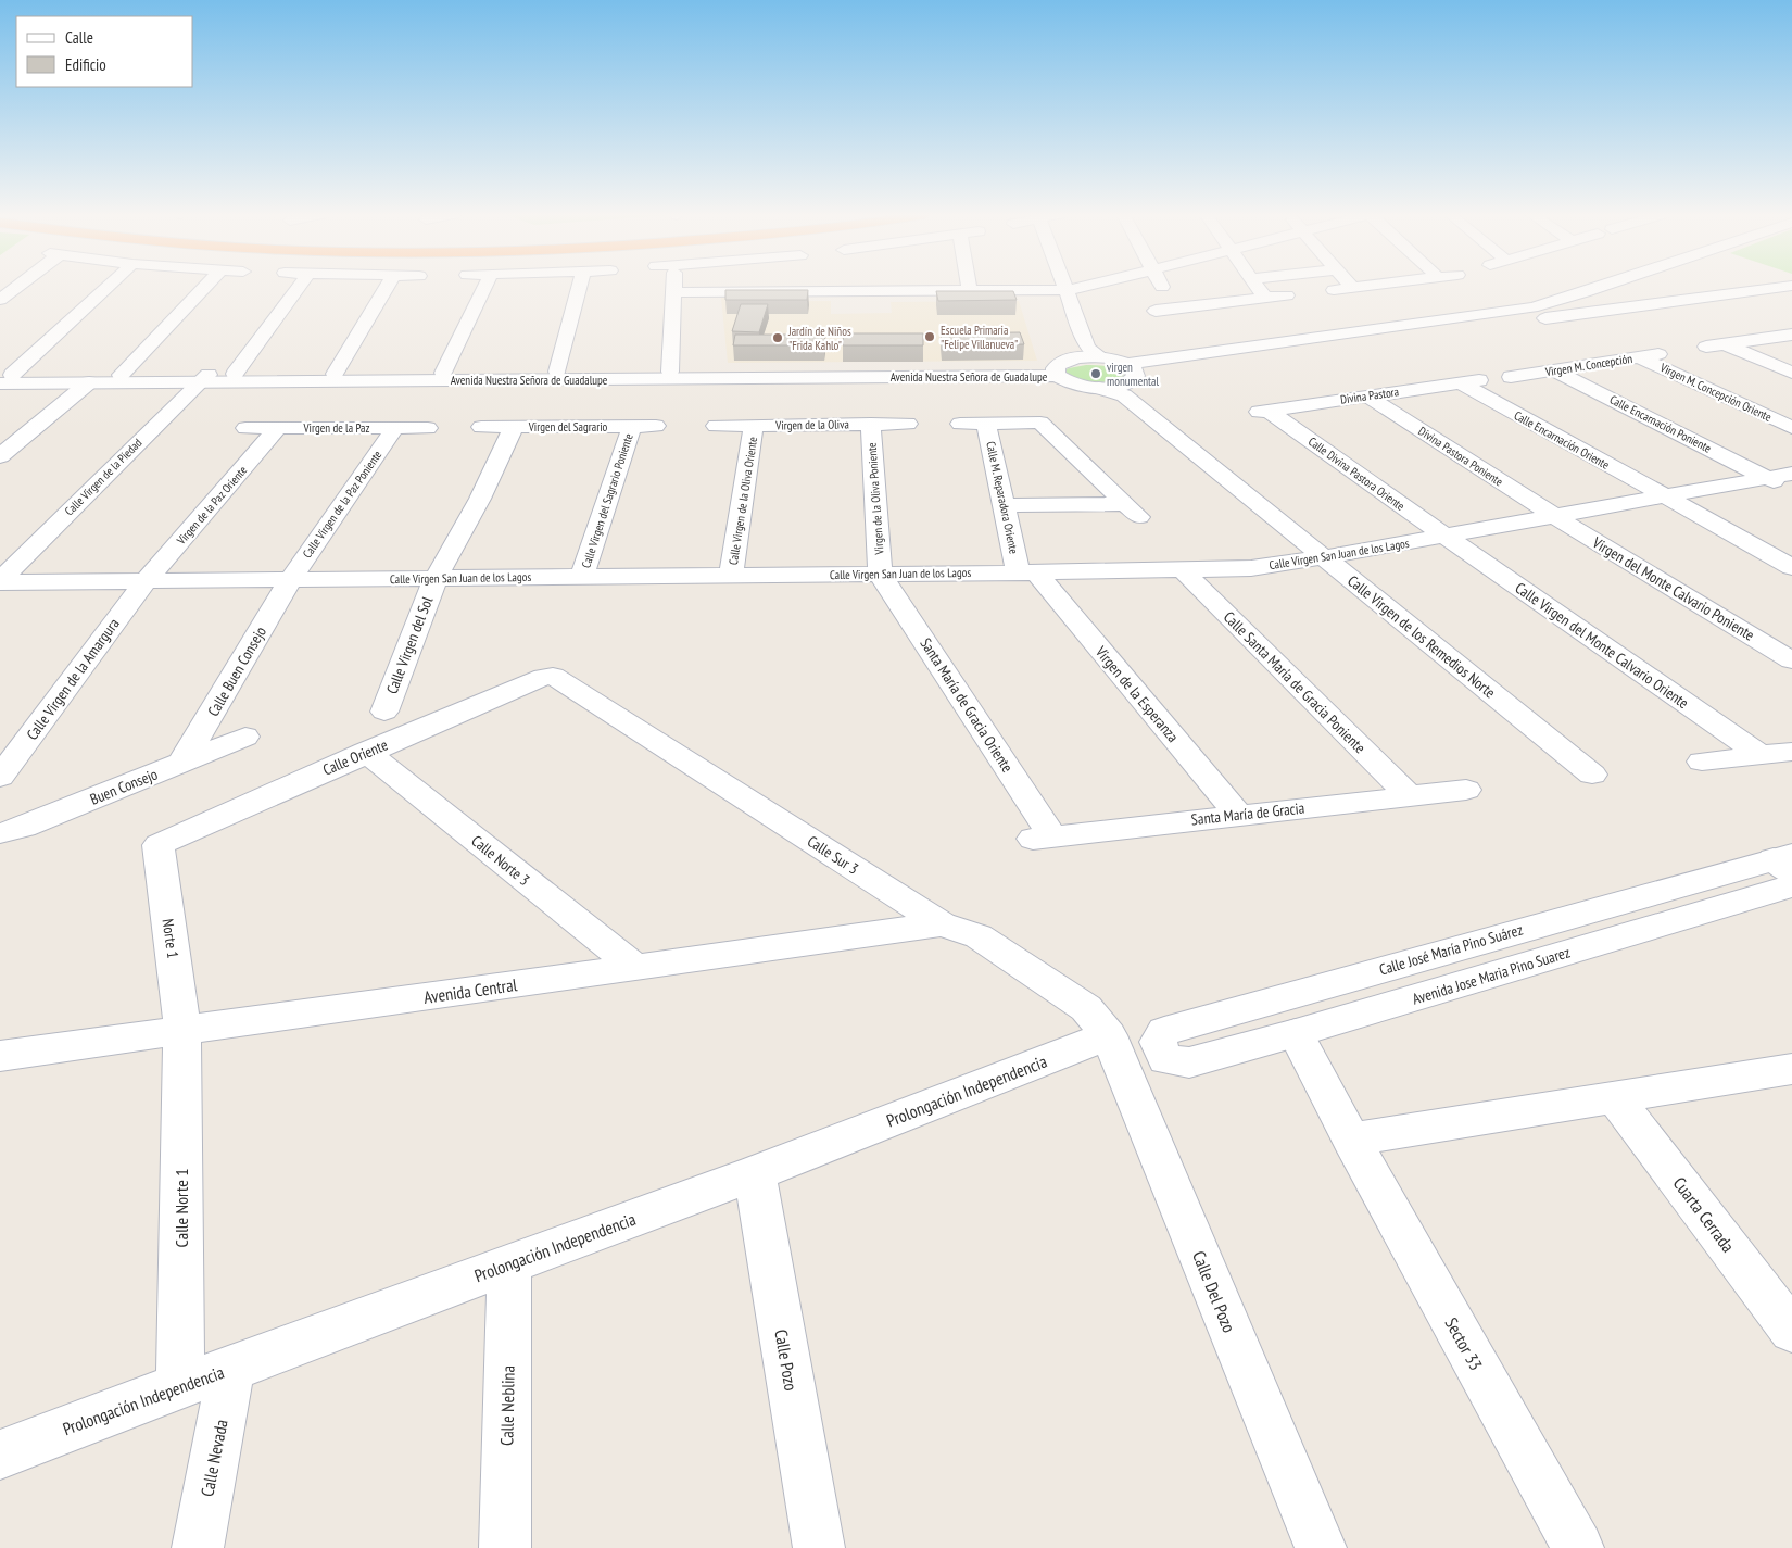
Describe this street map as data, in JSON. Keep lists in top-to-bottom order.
{
  "streets": {
    "street": [
      "Virgen M. Concepción",
      "Avenida Nuestra Señora de Guadalupe",
      "Virgen M. Concepción Oriente",
      "Divina Pastora",
      "Calle Encarnación Poniente",
      "Virgen de la Oliva",
      "Virgen del Sagrario",
      "Virgen de la Paz",
      "Calle Encarnación Oriente",
      "Divina Pastora Poniente",
      "Calle Divina Pastora Oriente",
      "Calle Virgen de la Piedad",
      "Calle M. Reparadora Oriente",
      "Virgen de la Oliva Poniente",
      "Calle Virgen del Sagrario Poniente",
      "Calle Virgen de la Oliva Oriente",
      "Calle Virgen de la Paz Poniente",
      "Virgen de la Paz Oriente",
      "Calle Virgen San Juan de los Lagos",
      "Virgen del Monte Calvario Poniente",
      "Calle Virgen de los Remedios Norte",
      "Calle Virgen del Sol",
      "Calle Virgen del Monte Calvario Oriente",
      "Calle Buen Consejo",
      "Calle Virgen de la Amargura",
      "Calle Santa María de Gracia Poniente",
      "Virgen de la Esperanza",
      "Santa María de Gracia Oriente",
      "Calle Oriente",
      "Buen Consejo",
      "Santa María de Gracia",
      "Calle Sur 3",
      "Calle Norte 3",
      "Norte 1",
      "Calle José María Pino Suárez",
      "Avenida Jose Maria Pino Suarez",
      "Avenida Central",
      "Prolongación Independencia",
      "Calle Norte 1",
      "Cuarta Cerrada",
      "Calle Del Pozo",
      "Sector 33",
      "Calle Pozo",
      "Calle Neblina",
      "Calle Nevada"
    ]
  },
  "crossings": [
    ["Virgen M. Concepción", "Virgen M. Concepción Oriente"],
    ["Virgen M. Concepción", "Calle Encarnación Poniente"],
    ["Avenida Nuestra Señora de Guadalupe", "Calle Virgen de la Piedad"],
    ["Avenida Nuestra Señora de Guadalupe", "Calle Virgen de los Remedios Norte"],
    ["Divina Pastora", "Calle Encarnación Oriente"],
    ["Divina Pastora", "Divina Pastora Poniente"],
    ["Divina Pastora", "Calle Divina Pastora Oriente"],
    ["Calle Encarnación Poniente", "Calle Virgen San Juan de los Lagos"],
    ["Virgen de la Oliva", "Virgen de la Oliva Poniente"],
    ["Virgen de la Oliva", "Calle Virgen de la Oliva Oriente"],
    ["Virgen del Sagrario", "Calle Virgen del Sagrario Poniente"],
    ["Virgen del Sagrario", "Calle Virgen del Sol"],
    ["Virgen de la Paz", "Calle Virgen de la Paz Poniente"],
    ["Virgen de la Paz", "Virgen de la Paz Oriente"],
    ["Calle Encarnación Oriente", "Calle Virgen San Juan de los Lagos"],
    ["Divina Pastora Poniente", "Calle Virgen San Juan de los Lagos"],
    ["Divina Pastora Poniente", "Virgen del Monte Calvario Poniente"],
    ["Calle Divina Pastora Oriente", "Calle Virgen San Juan de los Lagos"],
    ["Calle Divina Pastora Oriente", "Calle Virgen del Monte Calvario Oriente"],
    ["Calle Virgen de la Piedad", "Calle Virgen San Juan de los Lagos"],
    ["Calle M. Reparadora Oriente", "Calle Virgen San Juan de los Lagos"],
    ["Calle M. Reparadora Oriente", "Virgen de la Esperanza"],
    ["Virgen de la Oliva Poniente", "Calle Virgen San Juan de los Lagos"],
    ["Virgen de la Oliva Poniente", "Santa María de Gracia Oriente"],
    ["Calle Virgen del Sagrario Poniente", "Calle Virgen San Juan de los Lagos"],
    ["Calle Virgen de la Oliva Oriente", "Calle Virgen San Juan de los Lagos"],
    ["Calle Virgen de la Paz Poniente", "Calle Virgen San Juan de los Lagos"],
    ["Calle Virgen de la Paz Poniente", "Calle Buen Consejo"],
    ["Virgen de la Paz Oriente", "Calle Virgen San Juan de los Lagos"],
    ["Virgen de la Paz Oriente", "Calle Virgen de la Amargura"],
    ["Calle Virgen San Juan de los Lagos", "Virgen del Monte Calvario Poniente"],
    ["Calle Virgen San Juan de los Lagos", "Calle Virgen de los Remedios Norte"],
    ["Calle Virgen San Juan de los Lagos", "Calle Virgen del Sol"],
    ["Calle Virgen San Juan de los Lagos", "Calle Virgen del Monte Calvario Oriente"],
    ["Calle Virgen San Juan de los Lagos", "Calle Buen Consejo"],
    ["Calle Virgen San Juan de los Lagos", "Calle Virgen de la Amargura"],
    ["Calle Virgen San Juan de los Lagos", "Calle Santa María de Gracia Poniente"],
    ["Calle Virgen San Juan de los Lagos", "Virgen de la Esperanza"],
    ["Calle Virgen San Juan de los Lagos", "Santa María de Gracia Oriente"],
    ["Calle Buen Consejo", "Buen Consejo"],
    ["Calle Santa María de Gracia Poniente", "Santa María de Gracia"],
    ["Virgen de la Esperanza", "Santa María de Gracia"],
    ["Santa María de Gracia Oriente", "Santa María de Gracia"],
    ["Calle Oriente", "Calle Sur 3"],
    ["Calle Oriente", "Calle Norte 3"],
    ["Calle Oriente", "Norte 1"],
    ["Calle Sur 3", "Avenida Central"],
    ["Calle Sur 3", "Prolongación Independencia"],
    ["Calle Sur 3", "Calle Del Pozo"],
    ["Calle Norte 3", "Avenida Central"],
    ["Norte 1", "Avenida Central"],
    ["Norte 1", "Calle Norte 1"],
    ["Calle José María Pino Suárez", "Avenida Jose Maria Pino Suarez"],
    ["Avenida Jose Maria Pino Suarez", "Sector 33"],
    ["Avenida Central", "Calle Norte 1"],
    ["Prolongación Independencia", "Calle Norte 1"],
    ["Prolongación Independencia", "Calle Del Pozo"],
    ["Prolongación Independencia", "Calle Pozo"],
    ["Prolongación Independencia", "Calle Neblina"],
    ["Prolongación Independencia", "Calle Nevada"]
  ],
  "places": ["Escuela Primaria \"Felipe Villanueva\"", "Jardín de Niños \"Frida Kahlo\"", "virgen monumental"],
  "legend": ["Calle", "Edificio"]
}
